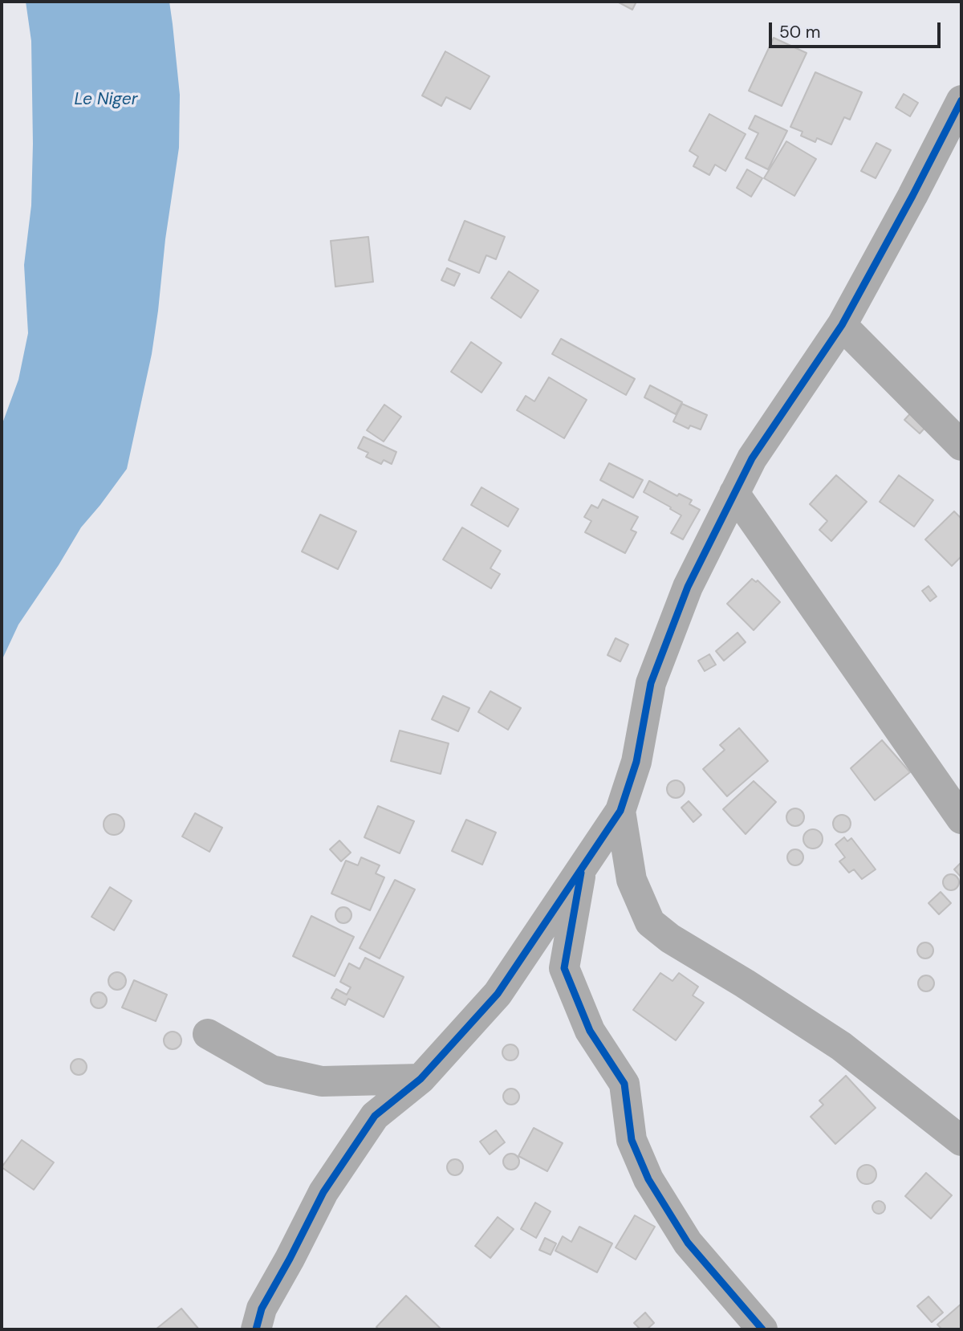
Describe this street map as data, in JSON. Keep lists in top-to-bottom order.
{
  "water": ["Le Niger"],
  "scale_bar": "50 m"
}
